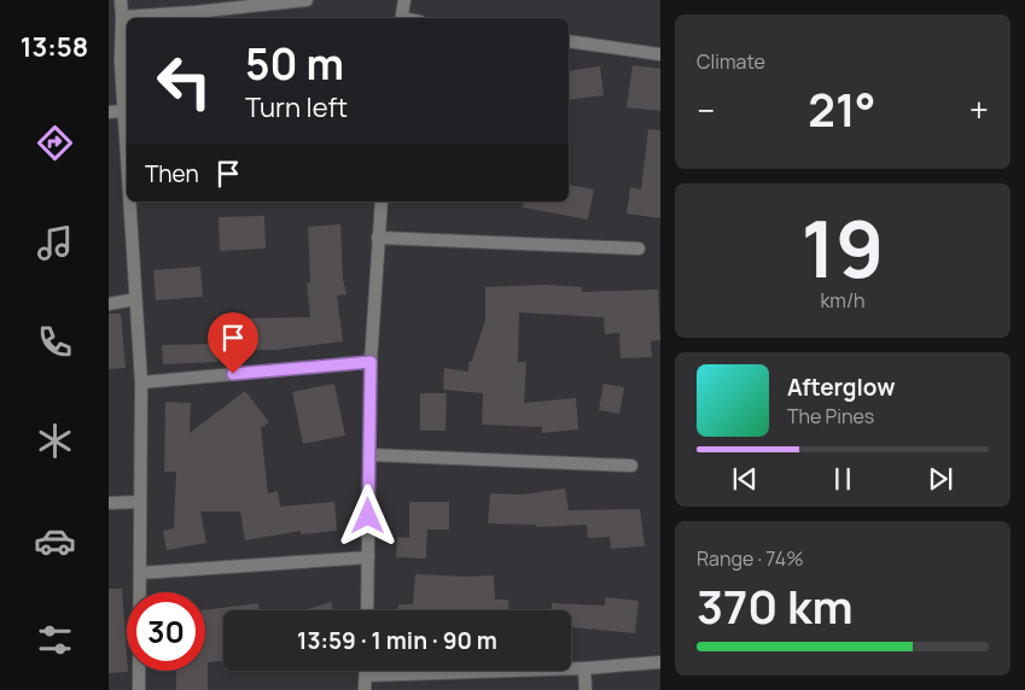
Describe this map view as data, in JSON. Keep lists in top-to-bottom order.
{
  "page": {
    "tabs": "13:58",
    "tile": [
      "Climate",
      ["19", "km/h"],
      ["Range · 74%", "370 km"]
    ],
    "turn": ["50 m", "Turn left"],
    "heat": ["−", "21°", "+"],
    "then": "Then",
    "song": ["Afterglow", "The Pines"],
    "limit": "30",
    "trip": "13:59 · 1 min · 90 m"
  }
}
